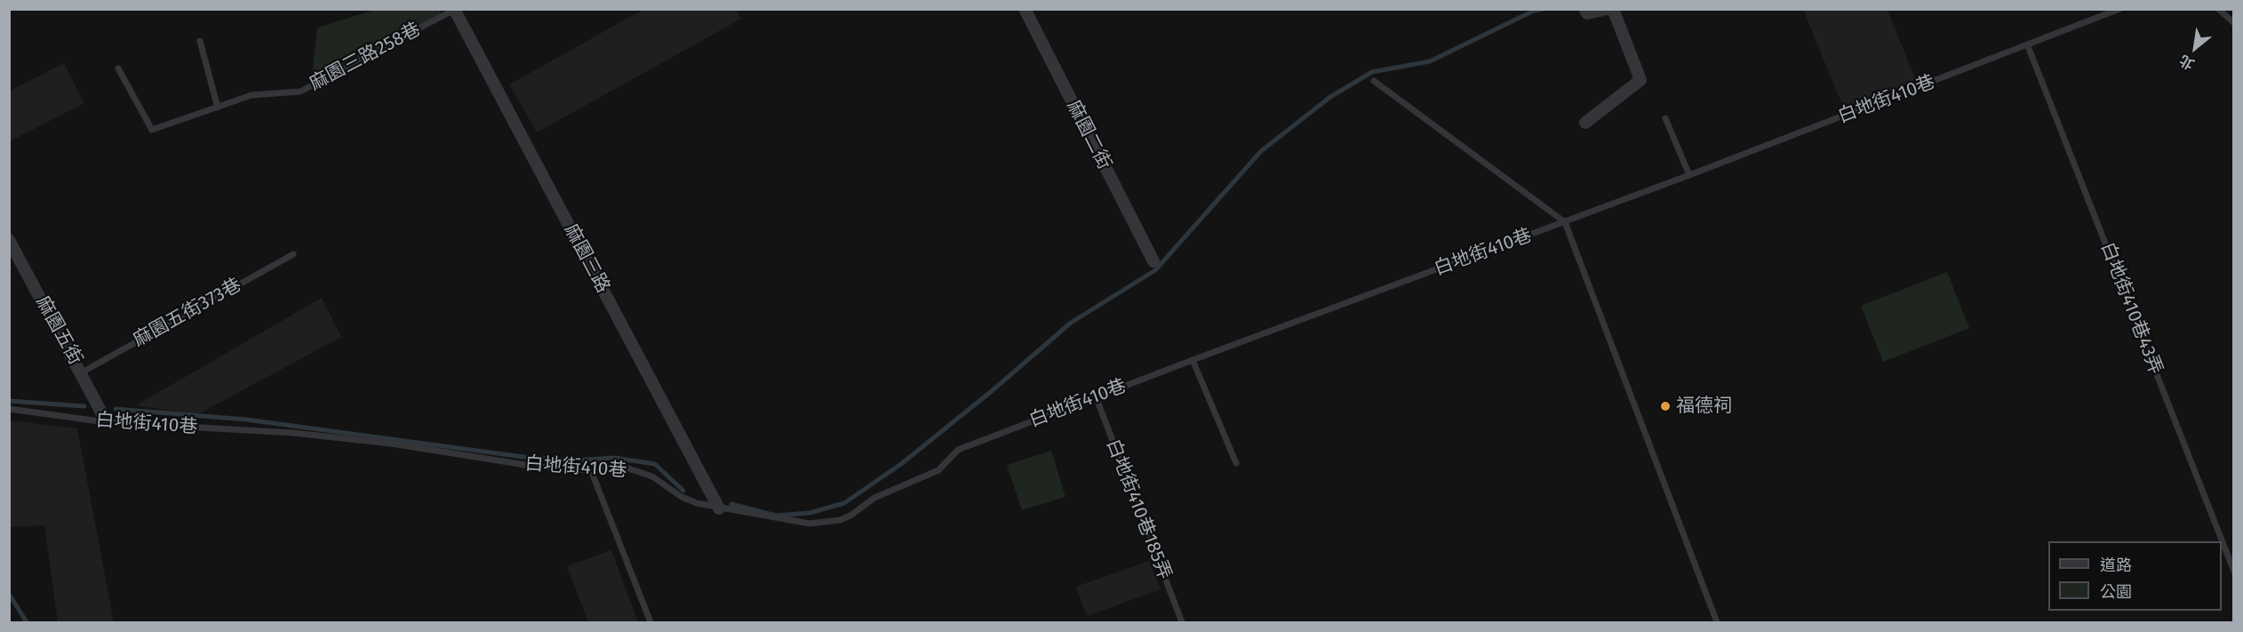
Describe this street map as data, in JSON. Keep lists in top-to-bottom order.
{
  "streets": {
    "street": ["麻園二街", "麻園三路", "麻園五街"],
    "lane": [
      "麻園三路258巷",
      "白地街410巷",
      "白地街410巷43弄",
      "麻園五街373巷",
      "白地街410巷185弄"
    ]
  },
  "crossings": [
    ["麻園三路258巷", "麻園三路"],
    ["白地街410巷", "麻園三路"],
    ["白地街410巷", "白地街410巷43弄"],
    ["白地街410巷", "麻園五街"],
    ["白地街410巷", "白地街410巷185弄"],
    ["麻園五街373巷", "麻園五街"]
  ],
  "places": ["福德祠"],
  "legend": ["道路", "公園"],
  "north": "bottom left"
}
